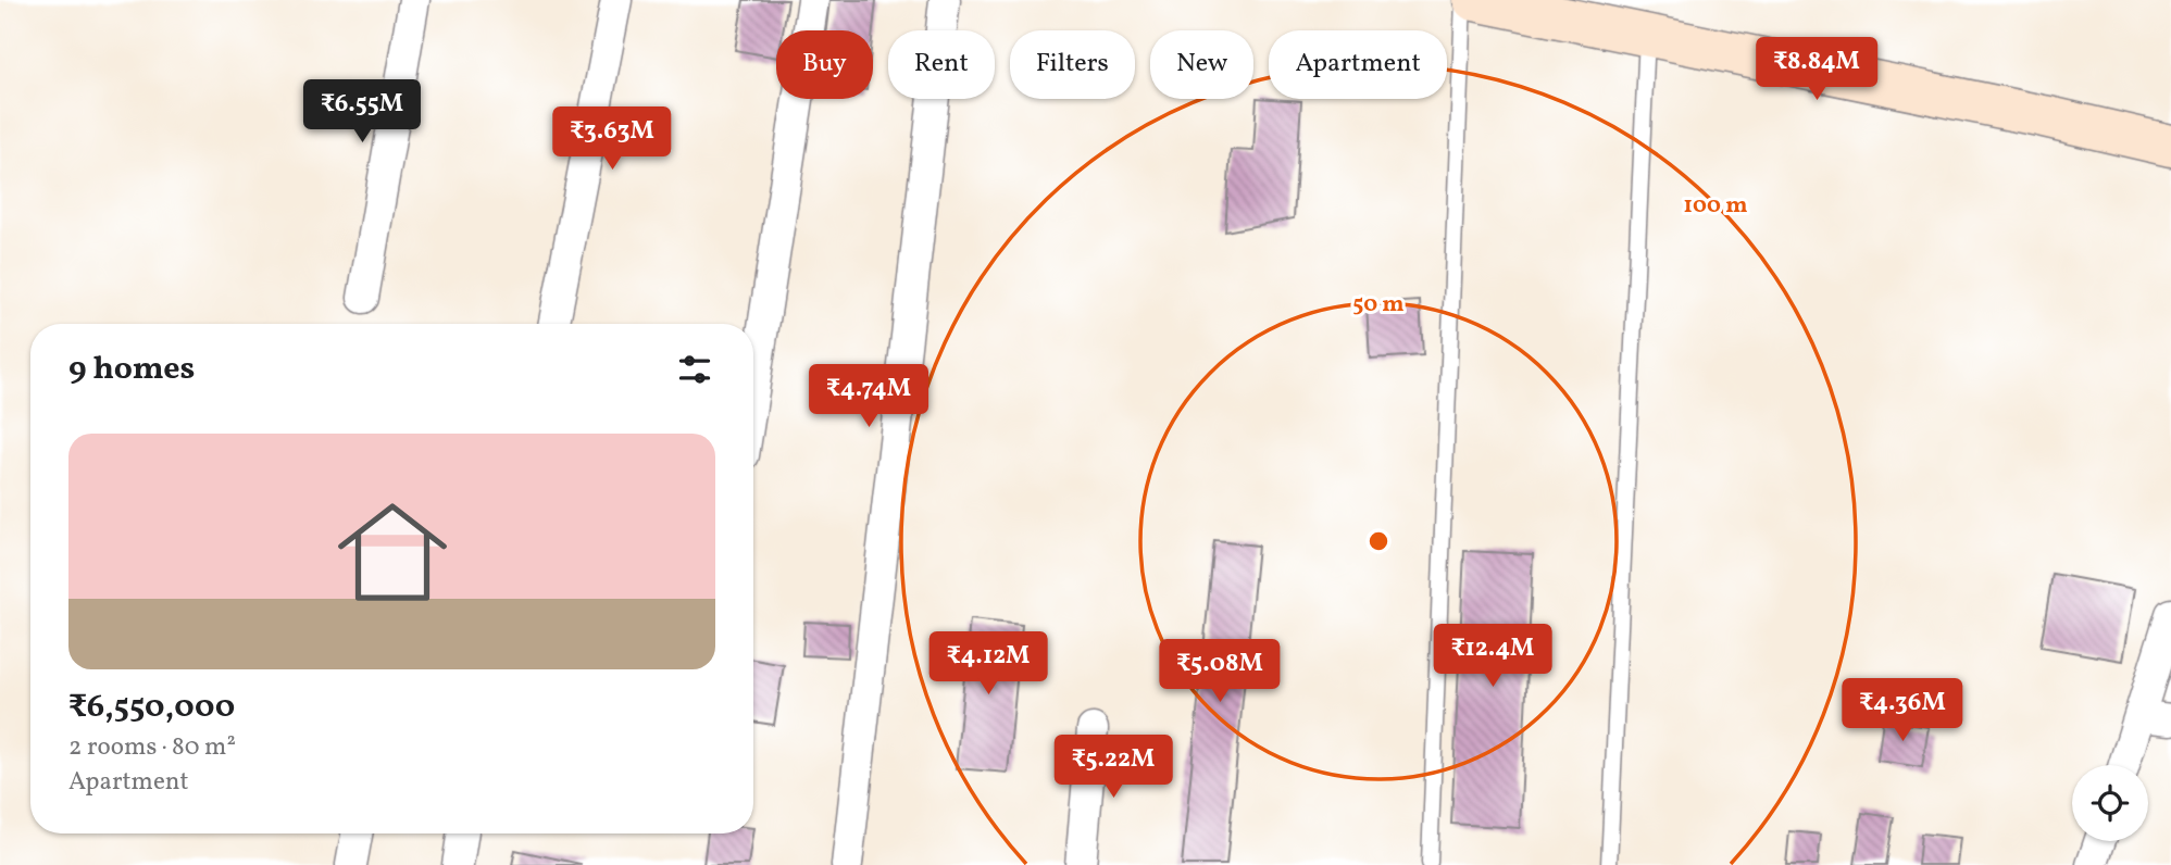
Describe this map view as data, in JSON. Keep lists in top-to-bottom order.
{
  "page": {
    "chip": [
      "Buy",
      "Rent",
      "Filters",
      "New",
      "Apartment"
    ],
    "price": [
      "₹8.84M",
      "₹6.55M",
      "₹3.63M",
      "₹4.74M",
      "₹12.4M",
      "₹4.12M",
      "₹5.08M",
      "₹4.36M",
      "₹5.22M"
    ],
    "heading": "9 homes",
    "list": [
      {
        "name": "₹6,550,000",
        "note": "2 rooms · 80 m² · Apartment"
      }
    ]
  },
  "rings": ["100 m", "50 m"]
}
